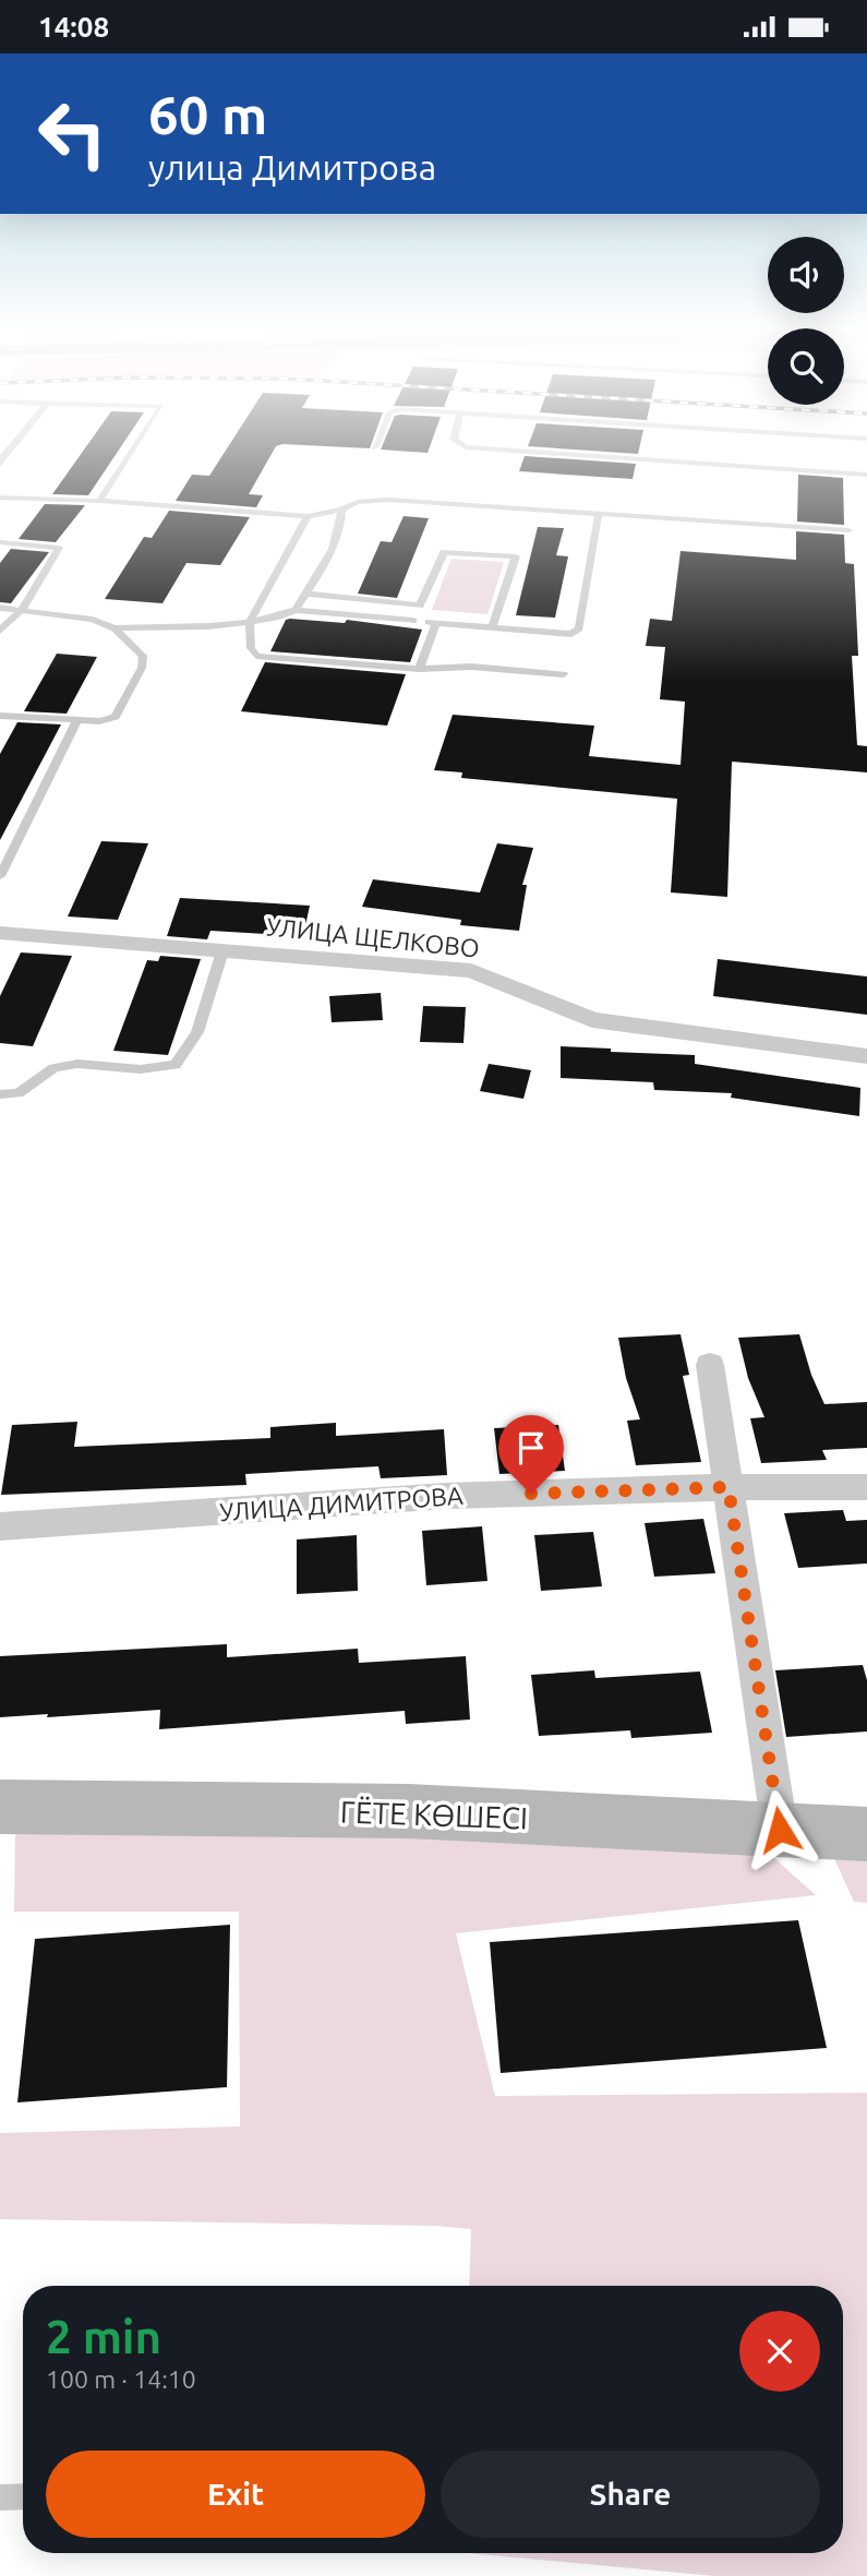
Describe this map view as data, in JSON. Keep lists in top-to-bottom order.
{
  "streets": {
    "main road": ["ГЁТЕ КӨШЕСІ"],
    "street": ["УЛИЦА ЩЕЛКОВО", "УЛИЦА ДИМИТРОВА"]
  },
  "page": {
    "status": "14:08",
    "turn": ["60 m", "улица Димитрова"],
    "heading": ["2 min", "100 m · 14:10"],
    "buttons": ["Exit", "Share"]
  }
}
